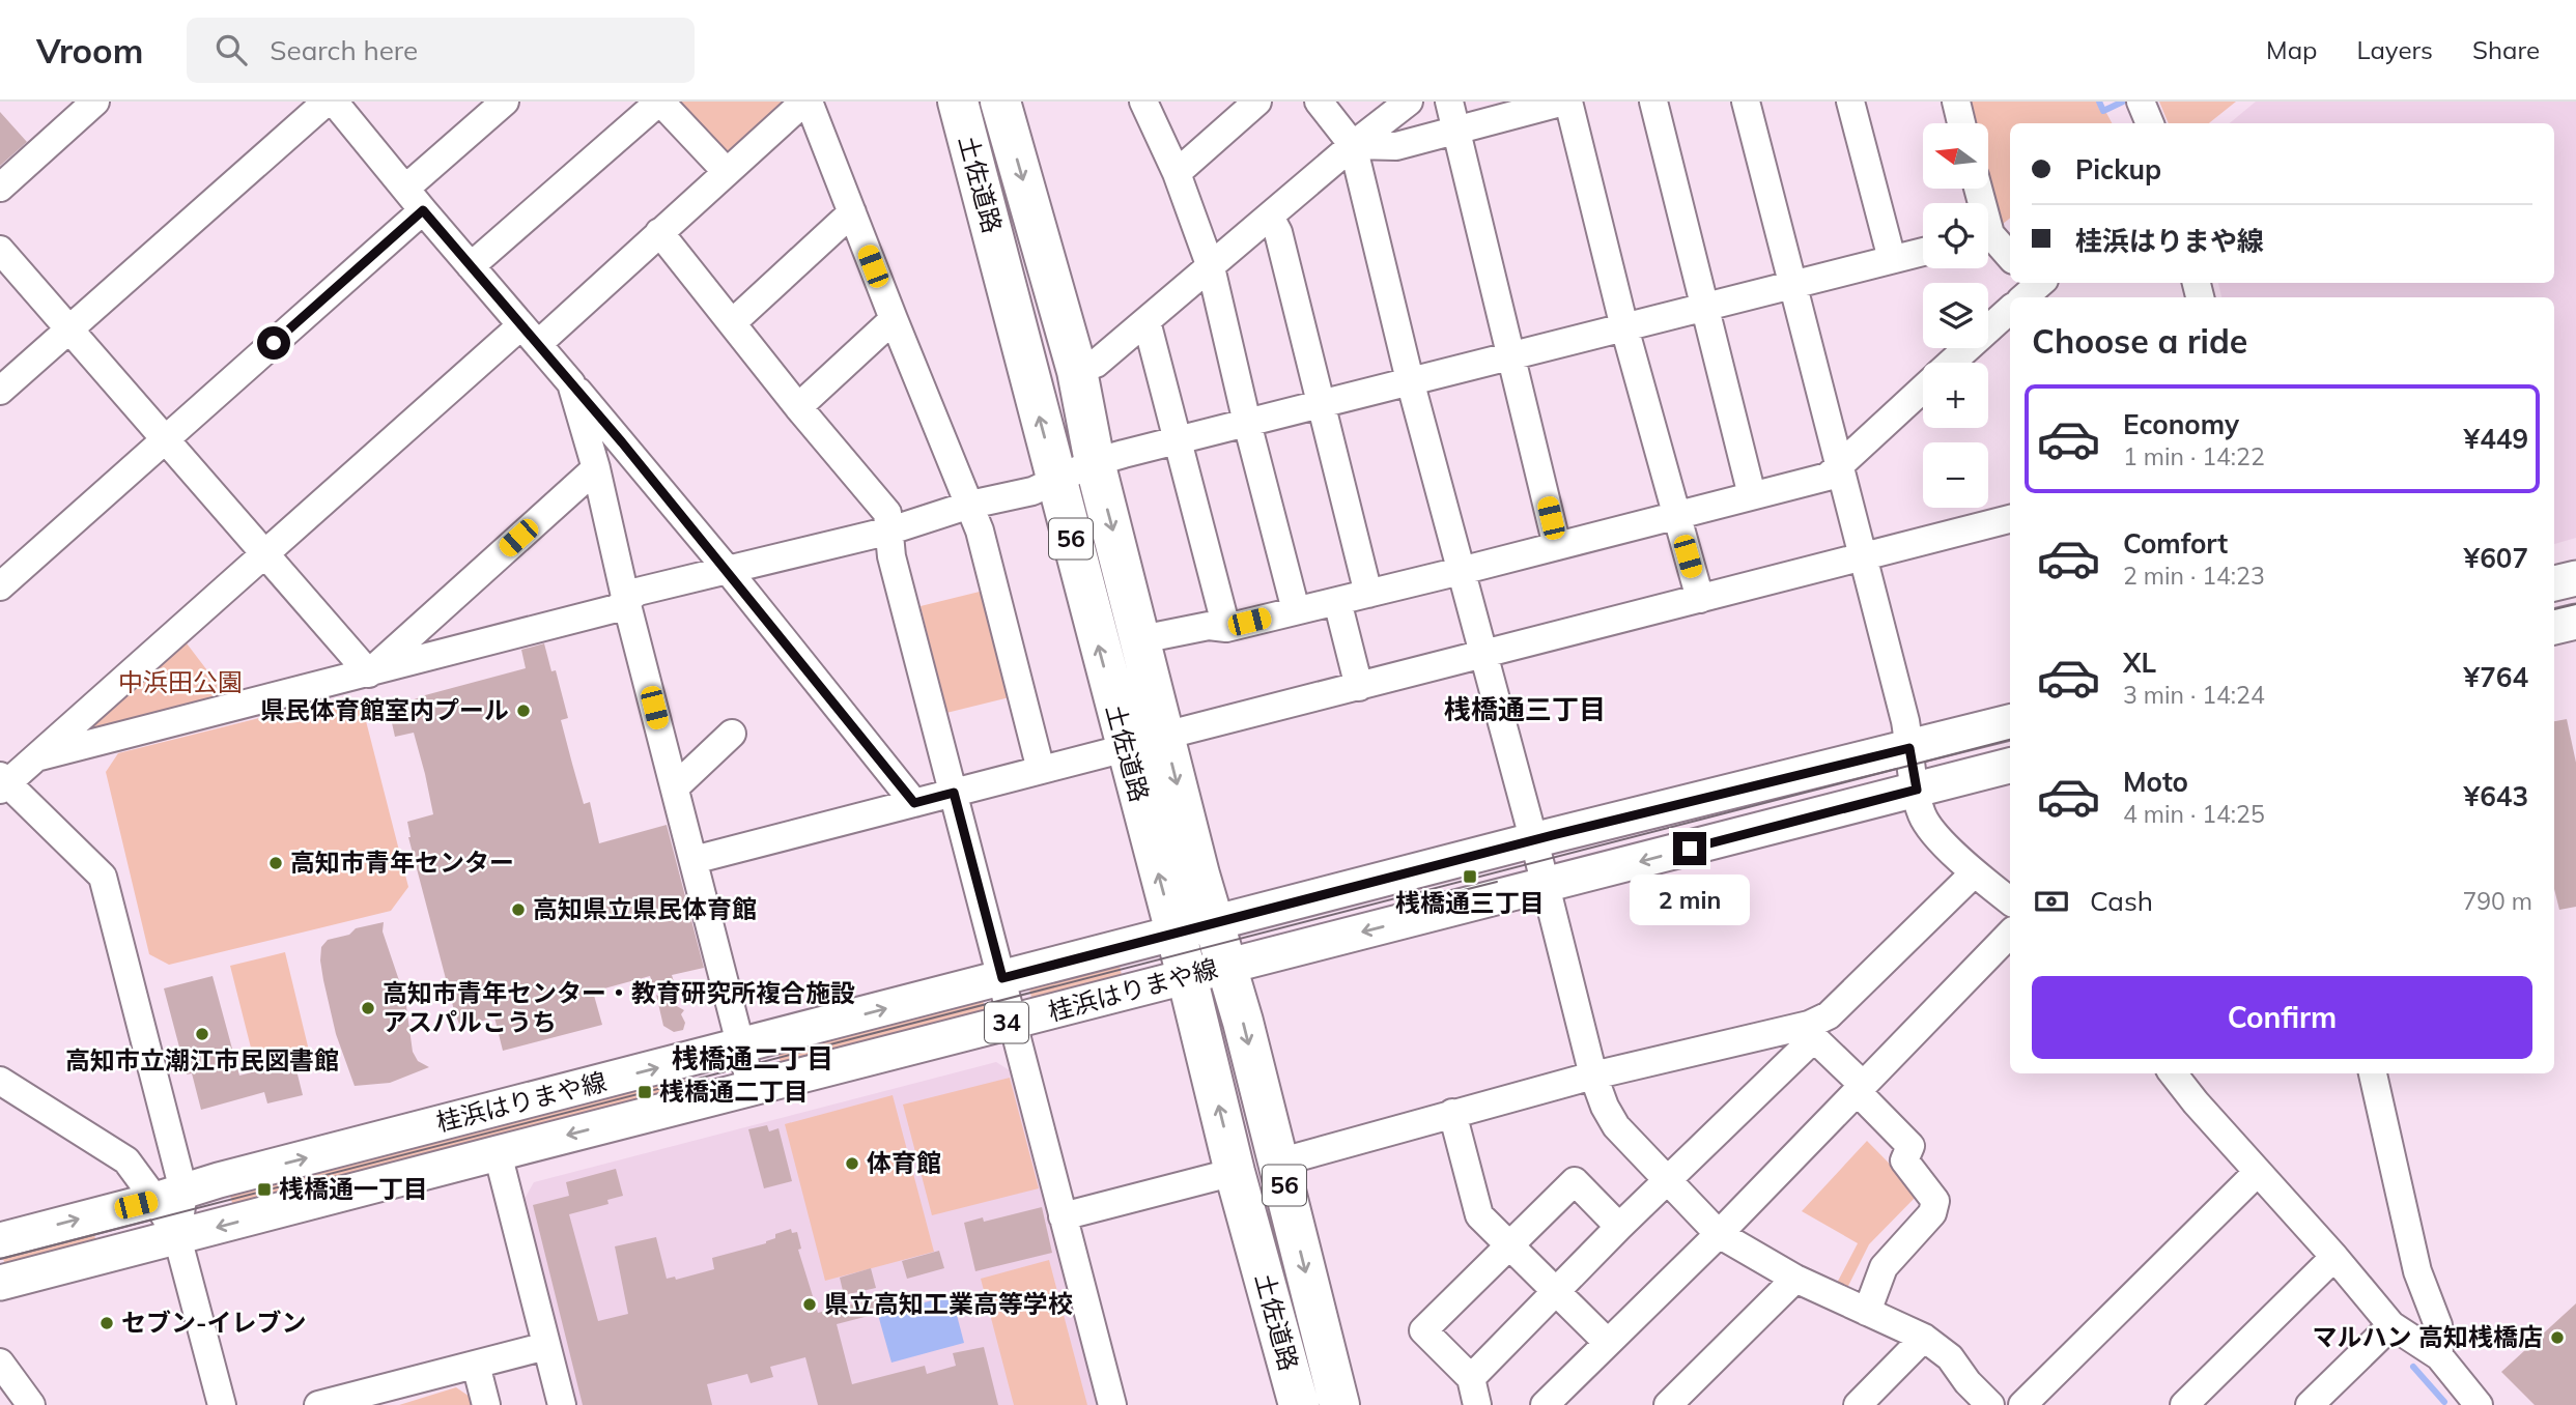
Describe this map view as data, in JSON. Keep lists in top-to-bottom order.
{
  "streets": {
    "highway": ["土佐道路", "56"],
    "main road": ["桂浜はりまや線", "34"]
  },
  "crossings": [
    ["土佐道路", "桂浜はりまや線"]
  ],
  "districts": ["桟橋通三丁目", "桟橋通二丁目"],
  "parks": ["中浜田公園"],
  "places": {
    "other": [
      "県民体育館室内プール",
      "高知市青年センター",
      "高知県立県民体育館",
      "高知市青年センター・教育研究所複合施設 アスパルこうち",
      "高知市立潮江市民図書館",
      "体育館",
      "県立高知工業高等学校",
      "セブン-イレブン",
      "マルハン 高知桟橋店"
    ],
    "transit": ["桟橋通三丁目", "桟橋通二丁目", "桟橋通一丁目"]
  },
  "north": "left",
  "page": {
    "header": "Vroom",
    "search": "Search here",
    "nav": ["Map", "Layers", "Share"],
    "map_buttons": ["+", "−"],
    "banner": ["Pickup", "桂浜はりまや線"],
    "heading": "Choose a ride",
    "list": [
      {
        "name": "Economy",
        "note": "1 min · 14:22",
        "value": "¥449"
      },
      {
        "name": "Comfort",
        "note": "2 min · 14:23",
        "value": "¥607"
      },
      {
        "name": "XL",
        "note": "3 min · 14:24",
        "value": "¥764"
      },
      {
        "name": "Moto",
        "note": "4 min · 14:25",
        "value": "¥643"
      }
    ],
    "pay": ["Cash", "790 m"],
    "bubble": "2 min",
    "buttons": "Confirm"
  }
}
